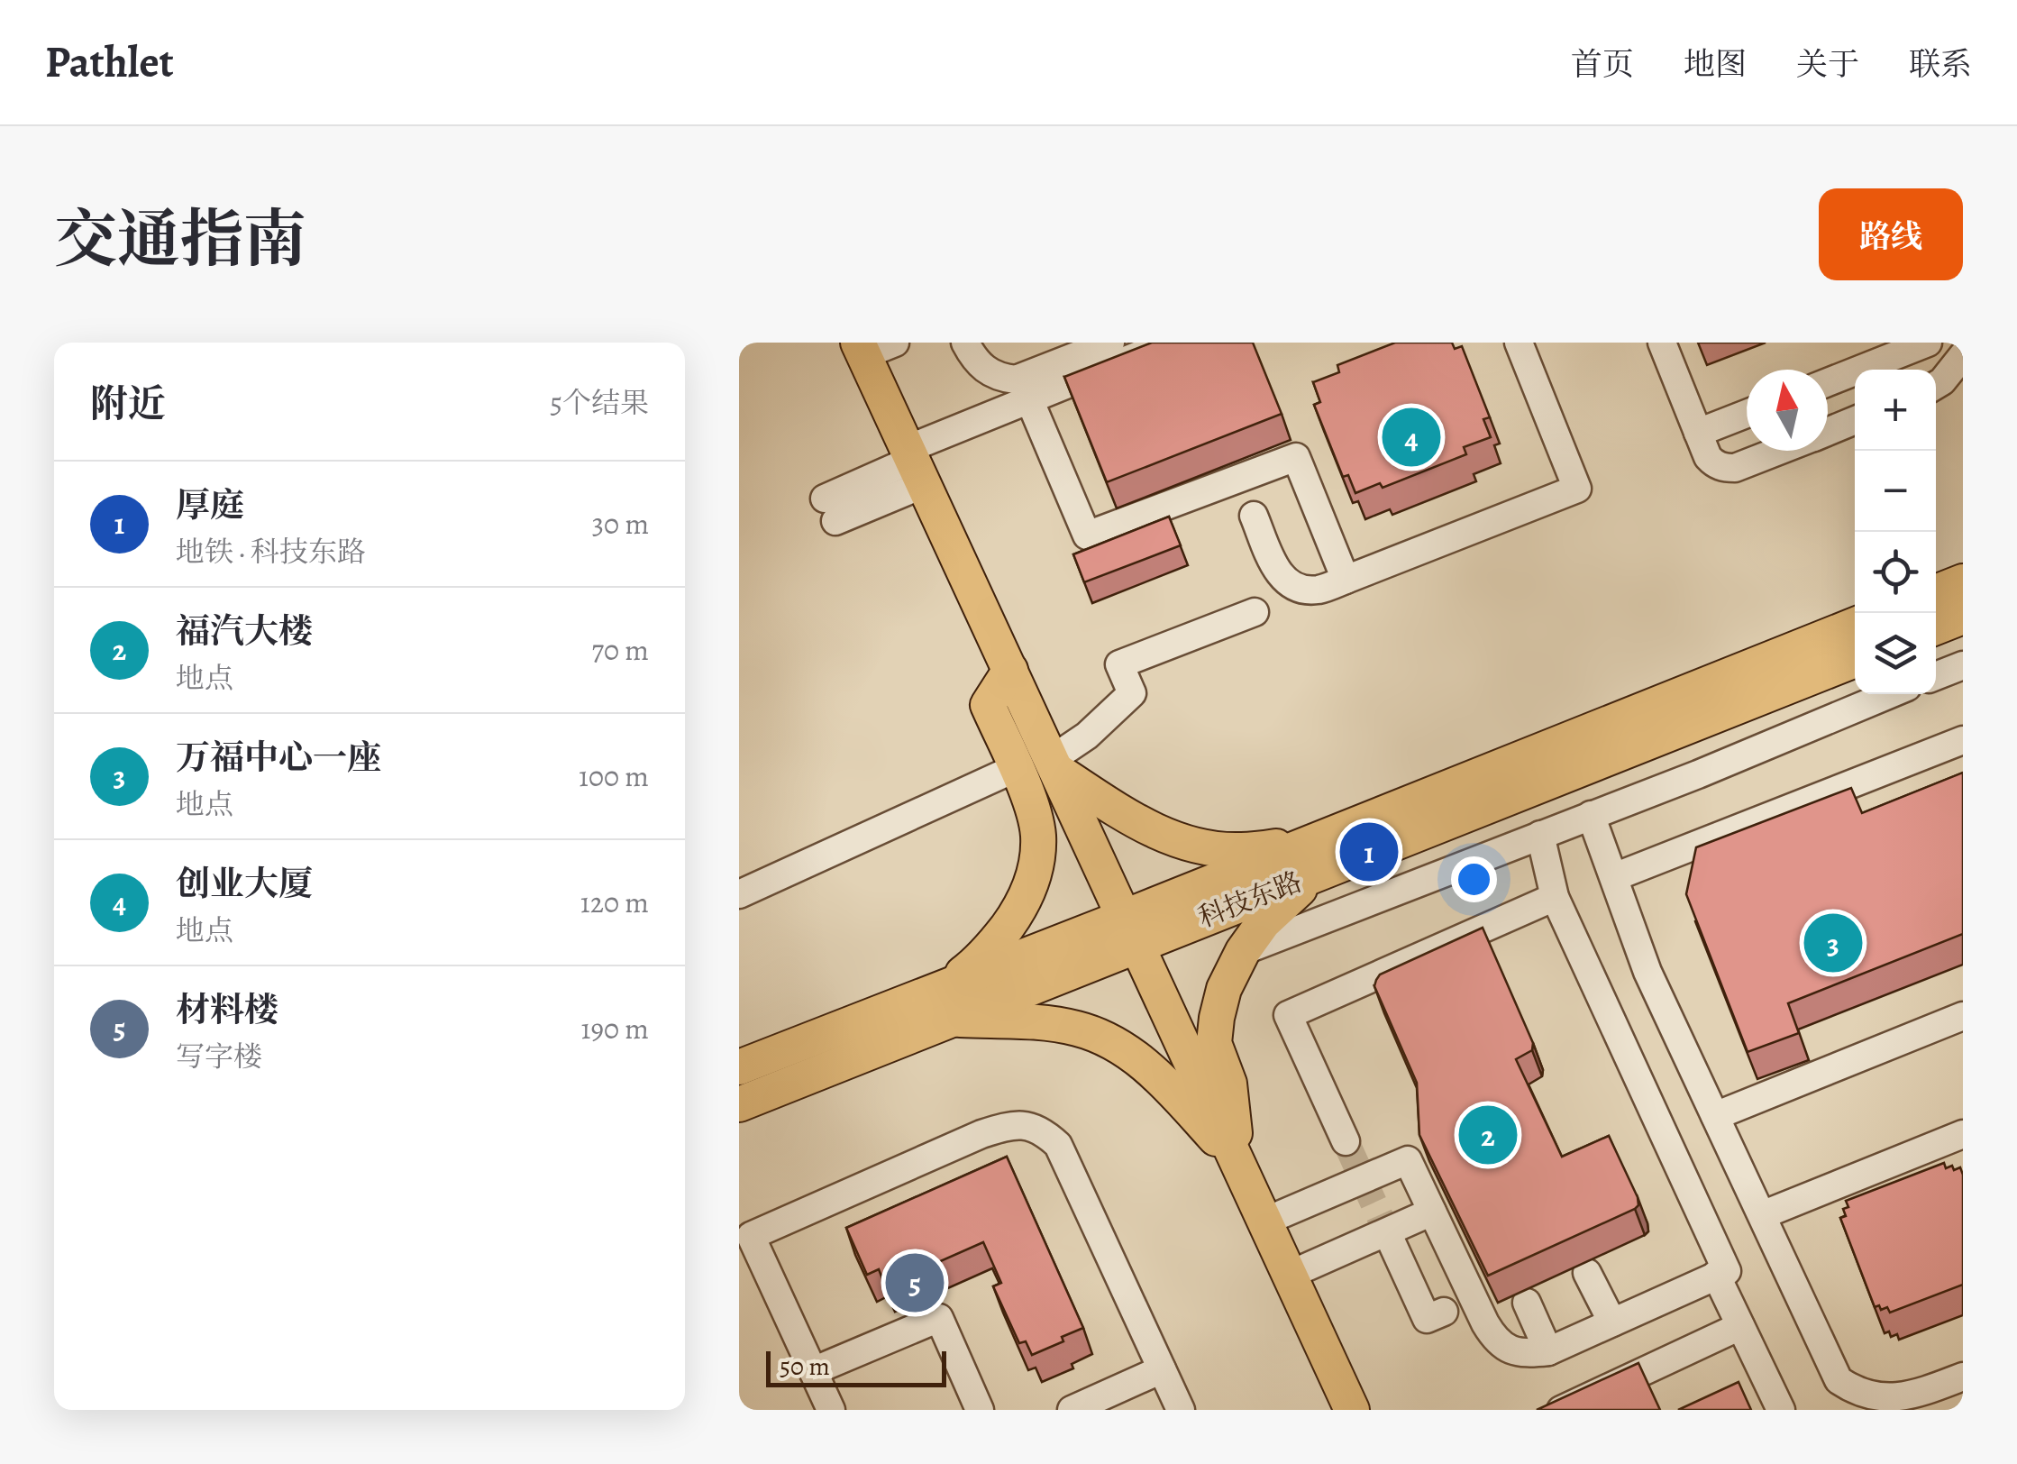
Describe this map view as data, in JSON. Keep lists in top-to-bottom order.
{
  "streets": {
    "main road": ["科技东路"]
  },
  "scale_bar": "50 m",
  "north": "top",
  "page": {
    "header": "Pathlet",
    "nav": [
      "首页",
      "地图",
      "关于",
      "联系"
    ],
    "title": "交通指南",
    "buttons": "路线",
    "heading": ["附近", "5个结果"],
    "map_buttons": ["+", "−"],
    "pins": [
      "4",
      "1",
      "3",
      "2",
      "5"
    ],
    "list": [
      {
        "mark": "1",
        "name": "厚庭",
        "note": "地铁 · 科技东路",
        "value": "30 m"
      },
      {
        "mark": "2",
        "name": "福汽大楼",
        "note": "地点",
        "value": "70 m"
      },
      {
        "mark": "3",
        "name": "万福中心一座",
        "note": "地点",
        "value": "100 m"
      },
      {
        "mark": "4",
        "name": "创业大厦",
        "note": "地点",
        "value": "120 m"
      },
      {
        "mark": "5",
        "name": "材料楼",
        "note": "写字楼",
        "value": "190 m"
      }
    ],
    "scale": "50 m"
  }
}
